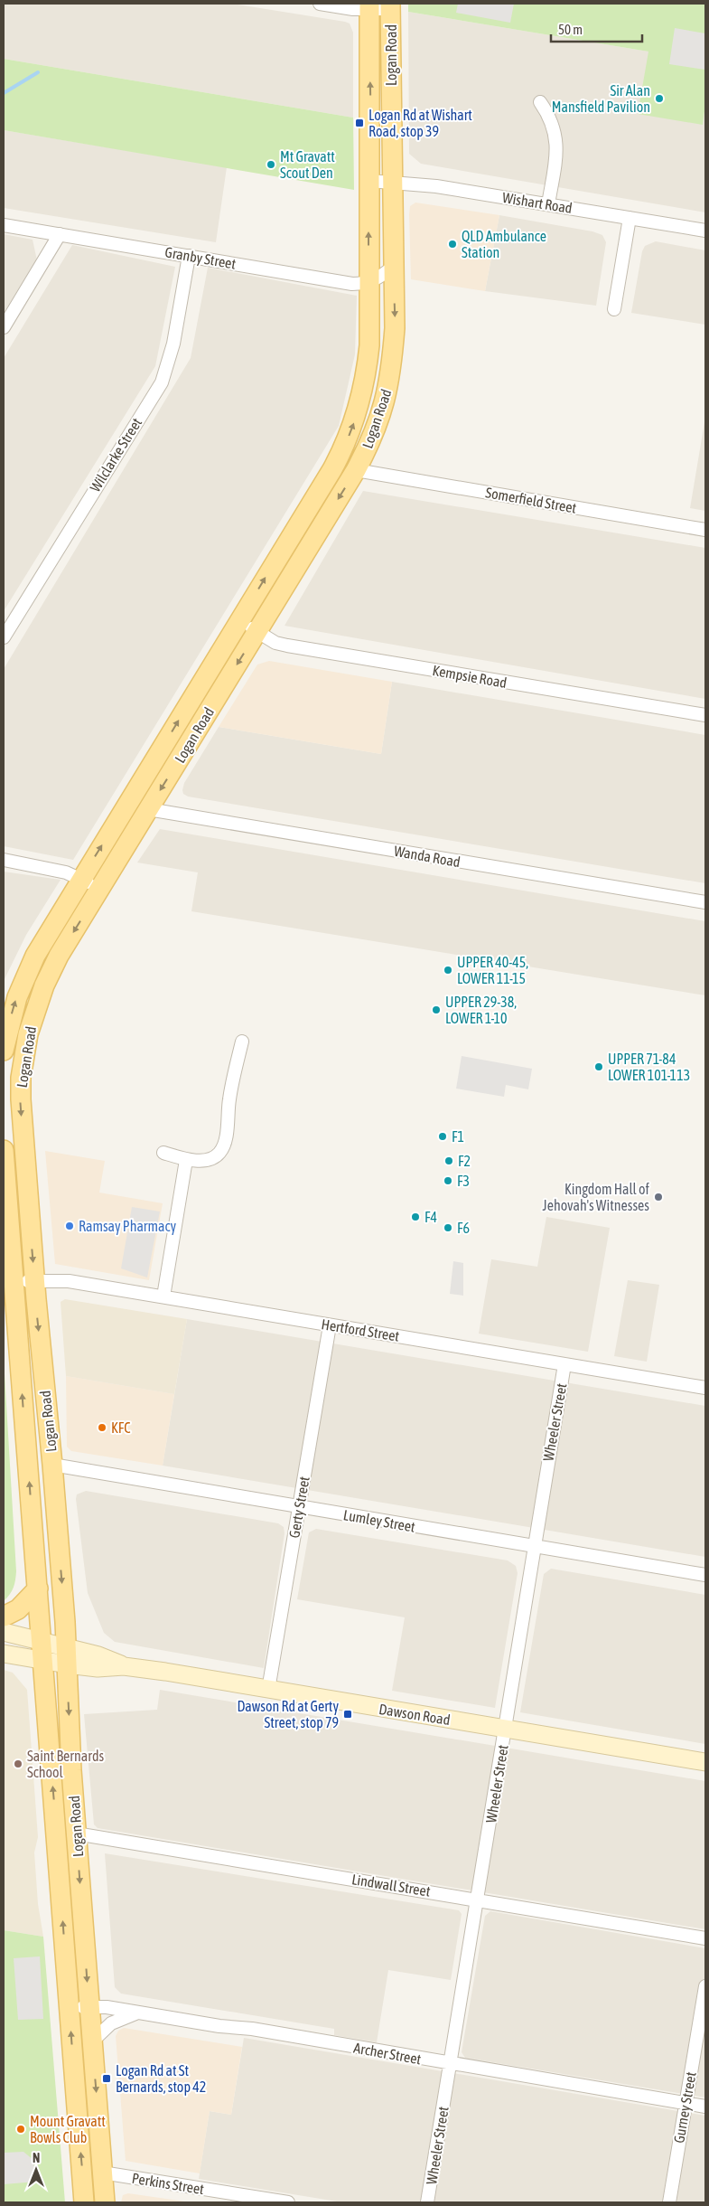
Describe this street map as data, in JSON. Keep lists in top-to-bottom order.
{
  "streets": {
    "main road": ["Logan Road", "Dawson Road"],
    "street": [
      "Wishart Road",
      "Granby Street",
      "Wilclarke Street",
      "Somerfield Street",
      "Kempsie Road",
      "Wanda Road",
      "Hertford Street",
      "Wheeler Street",
      "Gerty Street",
      "Lumley Street",
      "Lindwall Street",
      "Archer Street",
      "Gurney Street",
      "Perkins Street"
    ]
  },
  "crossings": [
    ["Logan Road", "Wishart Road"],
    ["Logan Road", "Granby Street"],
    ["Logan Road", "Somerfield Street"],
    ["Logan Road", "Kempsie Road"],
    ["Logan Road", "Wanda Road"],
    ["Logan Road", "Hertford Street"],
    ["Logan Road", "Lumley Street"],
    ["Logan Road", "Dawson Road"],
    ["Logan Road", "Lindwall Street"],
    ["Logan Road", "Archer Street"],
    ["Logan Road", "Perkins Street"],
    ["Granby Street", "Wilclarke Street"],
    ["Hertford Street", "Wheeler Street"],
    ["Hertford Street", "Gerty Street"],
    ["Wheeler Street", "Lumley Street"],
    ["Wheeler Street", "Dawson Road"],
    ["Wheeler Street", "Lindwall Street"],
    ["Wheeler Street", "Archer Street"],
    ["Gerty Street", "Lumley Street"],
    ["Gerty Street", "Dawson Road"],
    ["Archer Street", "Gurney Street"]
  ],
  "places": {
    "other": [
      "Sir Alan Mansfield Pavilion",
      "Mt Gravatt Scout Den",
      "QLD Ambulance Station",
      "UPPER 40-45, LOWER 11-15",
      "UPPER 29-38, LOWER 1-10",
      "UPPER 71-84 LOWER 101-113",
      "F1",
      "F2",
      "F3",
      "Kingdom Hall of Jehovah's Witnesses",
      "F4",
      "Ramsay Pharmacy",
      "F6",
      "KFC",
      "Saint Bernards School",
      "Mount Gravatt Bowls Club"
    ],
    "transit": ["Logan Rd at Wishart Road, stop 39", "Dawson Rd at Gerty Street, stop 79", "Logan Rd at St Bernards, stop 42"]
  },
  "scale_bar": "50 m",
  "north": "top"
}
